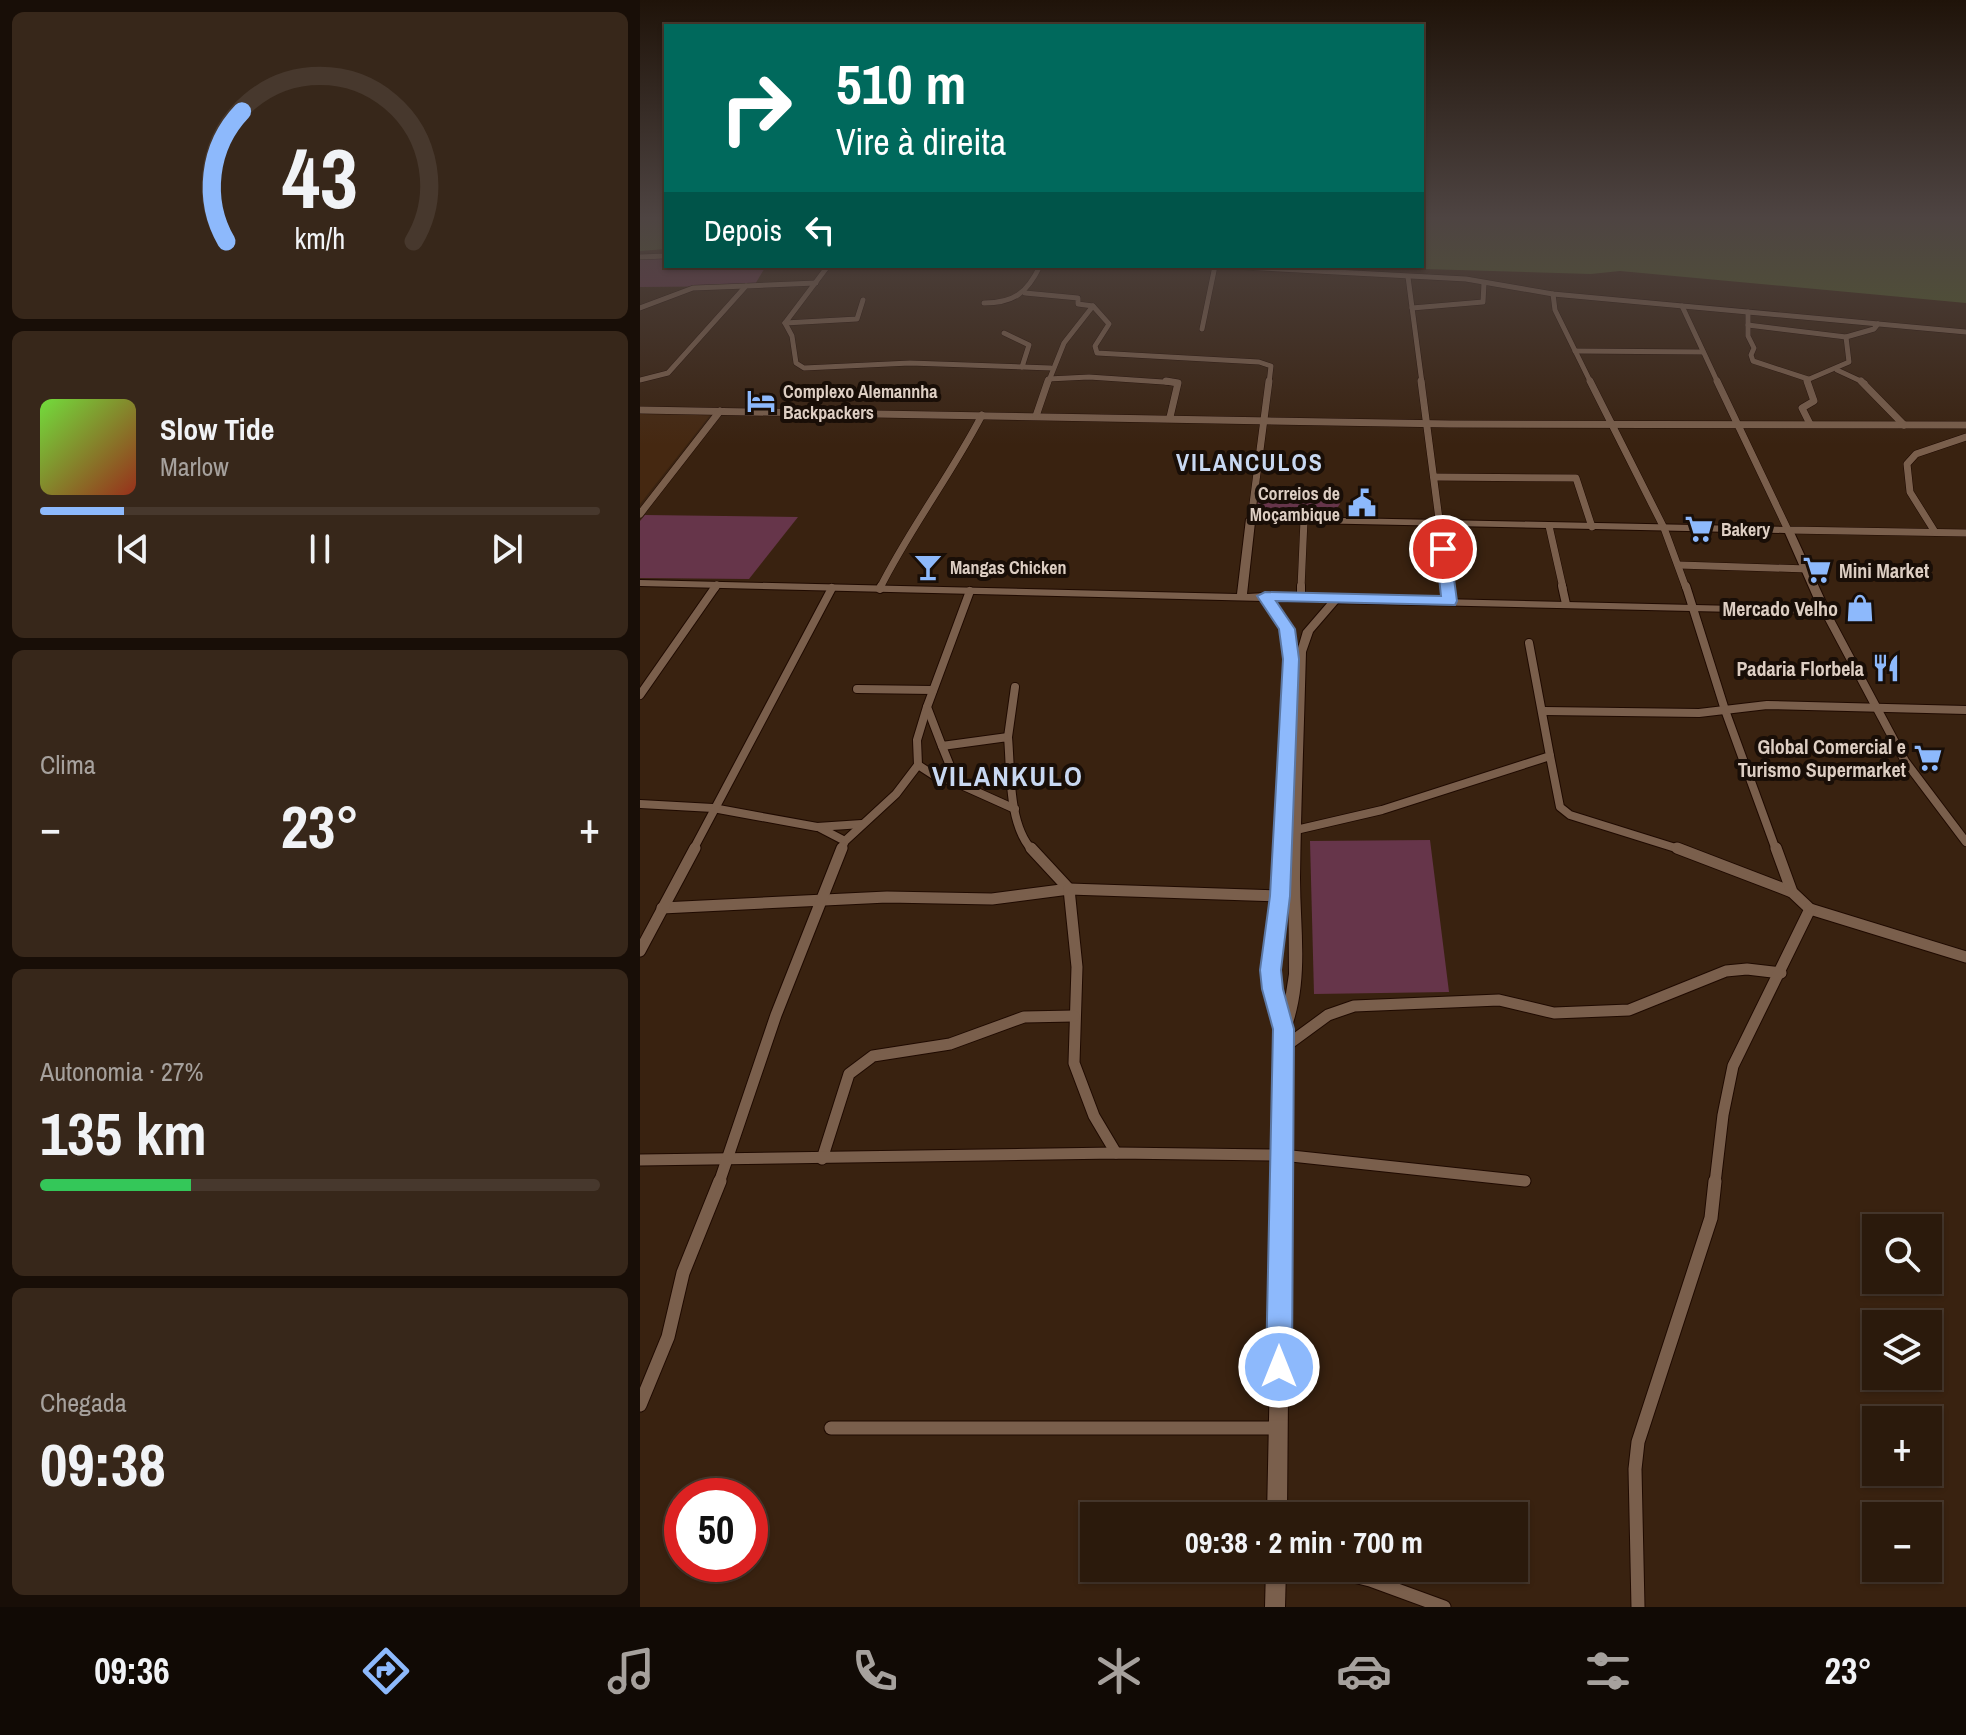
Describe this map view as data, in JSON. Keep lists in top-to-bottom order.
{
  "districts": ["VILANCULOS", "VILANKULO"],
  "places": {
    "hotel": ["Complexo Alemannha Backpackers"],
    "public building": ["Correios de Moçambique"],
    "supermarket": ["Bakery", "Mini Market", "Global Comercial e Turismo Supermarket"],
    "bar": ["Mangas Chicken"],
    "shop": ["Mercado Velho"],
    "restaurant": ["Padaria Florbela"]
  },
  "page": {
    "turn": ["510 m", "Vire à direita"],
    "then": "Depois",
    "song": ["Slow Tide", "Marlow"],
    "tile": [
      "Clima",
      ["Autonomia · 27%", "135 km"],
      ["Chegada", "09:38"]
    ],
    "heat": ["−", "23°", "+"],
    "map_buttons": ["+", "−"],
    "limit": "50",
    "trip": "09:38 · 2 min · 700 m",
    "tabs": ["09:36", "23°"],
    "gauge": ["43", "km/h"]
  }
}
